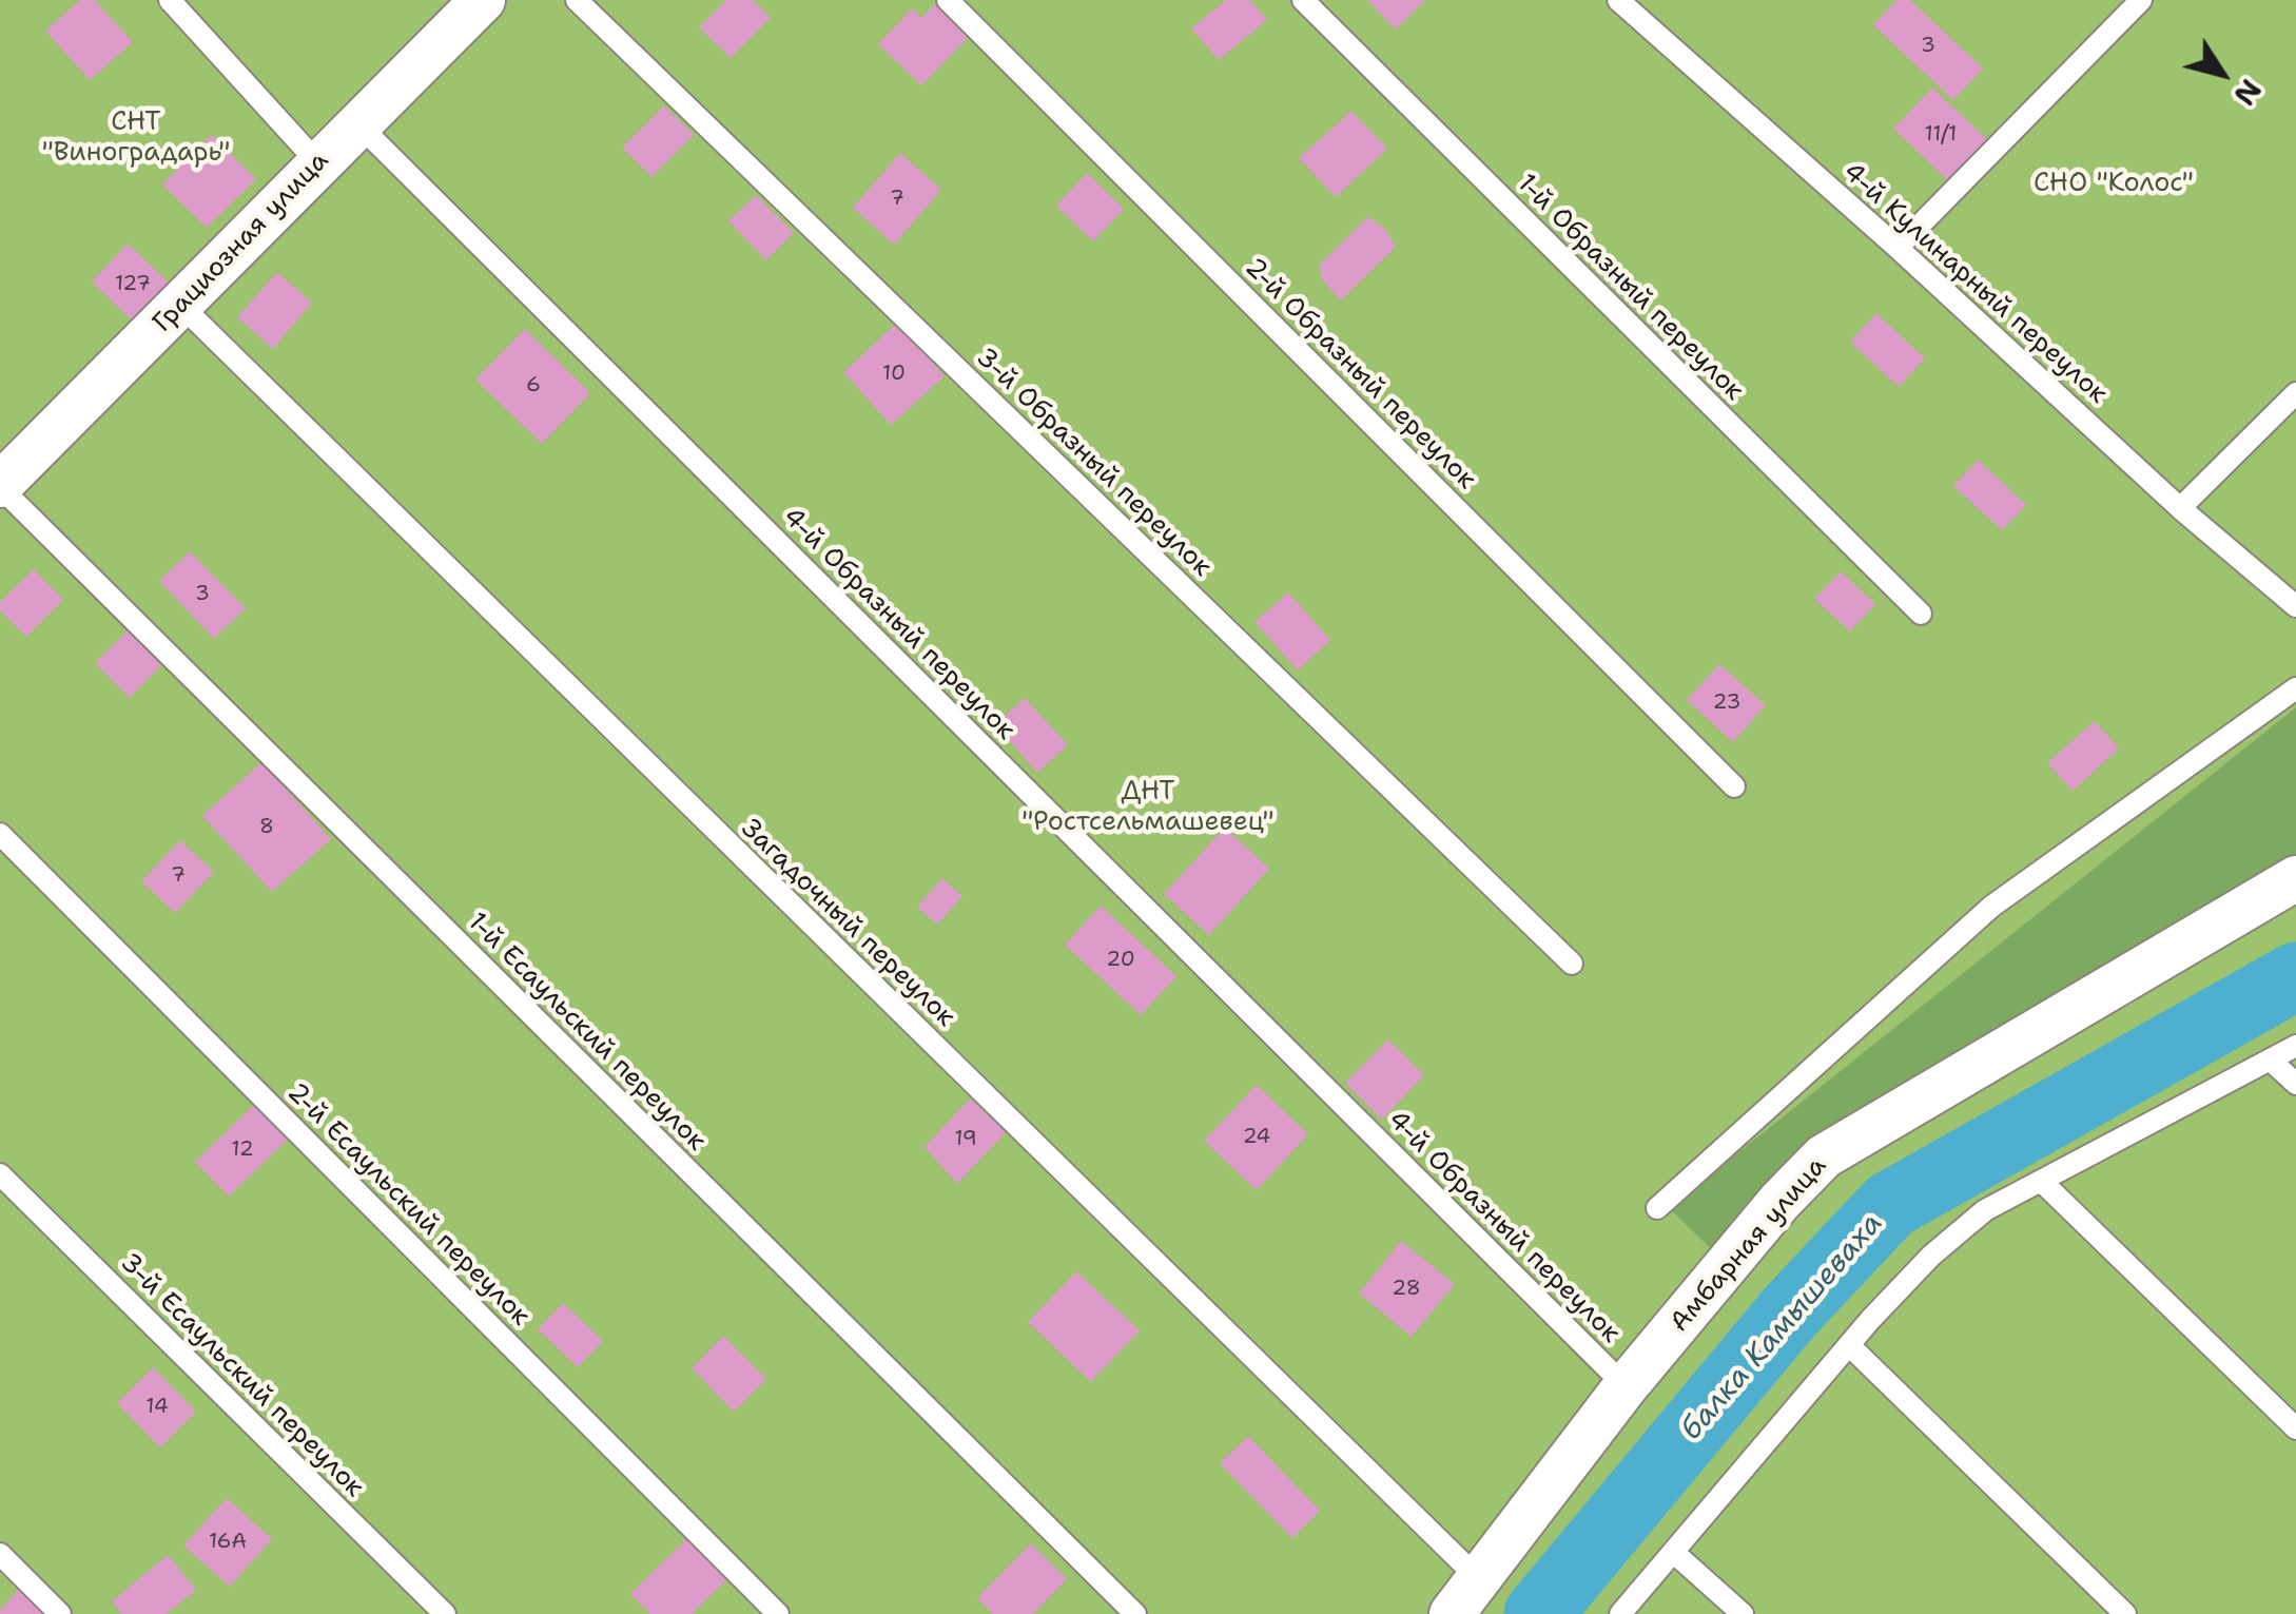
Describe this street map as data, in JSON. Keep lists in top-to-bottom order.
{
  "streets": {
    "street": ["Грациозная улица", "Амбарная улица"],
    "lane": [
      "4-й Кулинарный переулок",
      "1-й Образный переулок",
      "2-й Образный переулок",
      "3-й Образный переулок",
      "4-й Образный переулок",
      "Загадочный переулок",
      "1-й Есаульский переулок",
      "2-й Есаульский переулок",
      "3-й Есаульский переулок"
    ]
  },
  "crossings": [
    ["Грациозная улица", "4-й Образный переулок"],
    ["Грациозная улица", "Загадочный переулок"],
    ["Грациозная улица", "1-й Есаульский переулок"],
    ["4-й Образный переулок", "Амбарная улица"],
    ["Загадочный переулок", "Амбарная улица"]
  ],
  "water": ["балка Камышеваха"],
  "parks": ["СНТ \"Виноградарь\"", "СНО \"Колос\"", "ДНТ \"Ростсельмашевец\""],
  "house_numbers": [
    "3",
    "11/1",
    "7",
    "127",
    "10",
    "6",
    "3",
    "23",
    "8",
    "7",
    "20",
    "24",
    "19",
    "12",
    "28",
    "14",
    "16А"
  ],
  "north": "bottom right"
}
